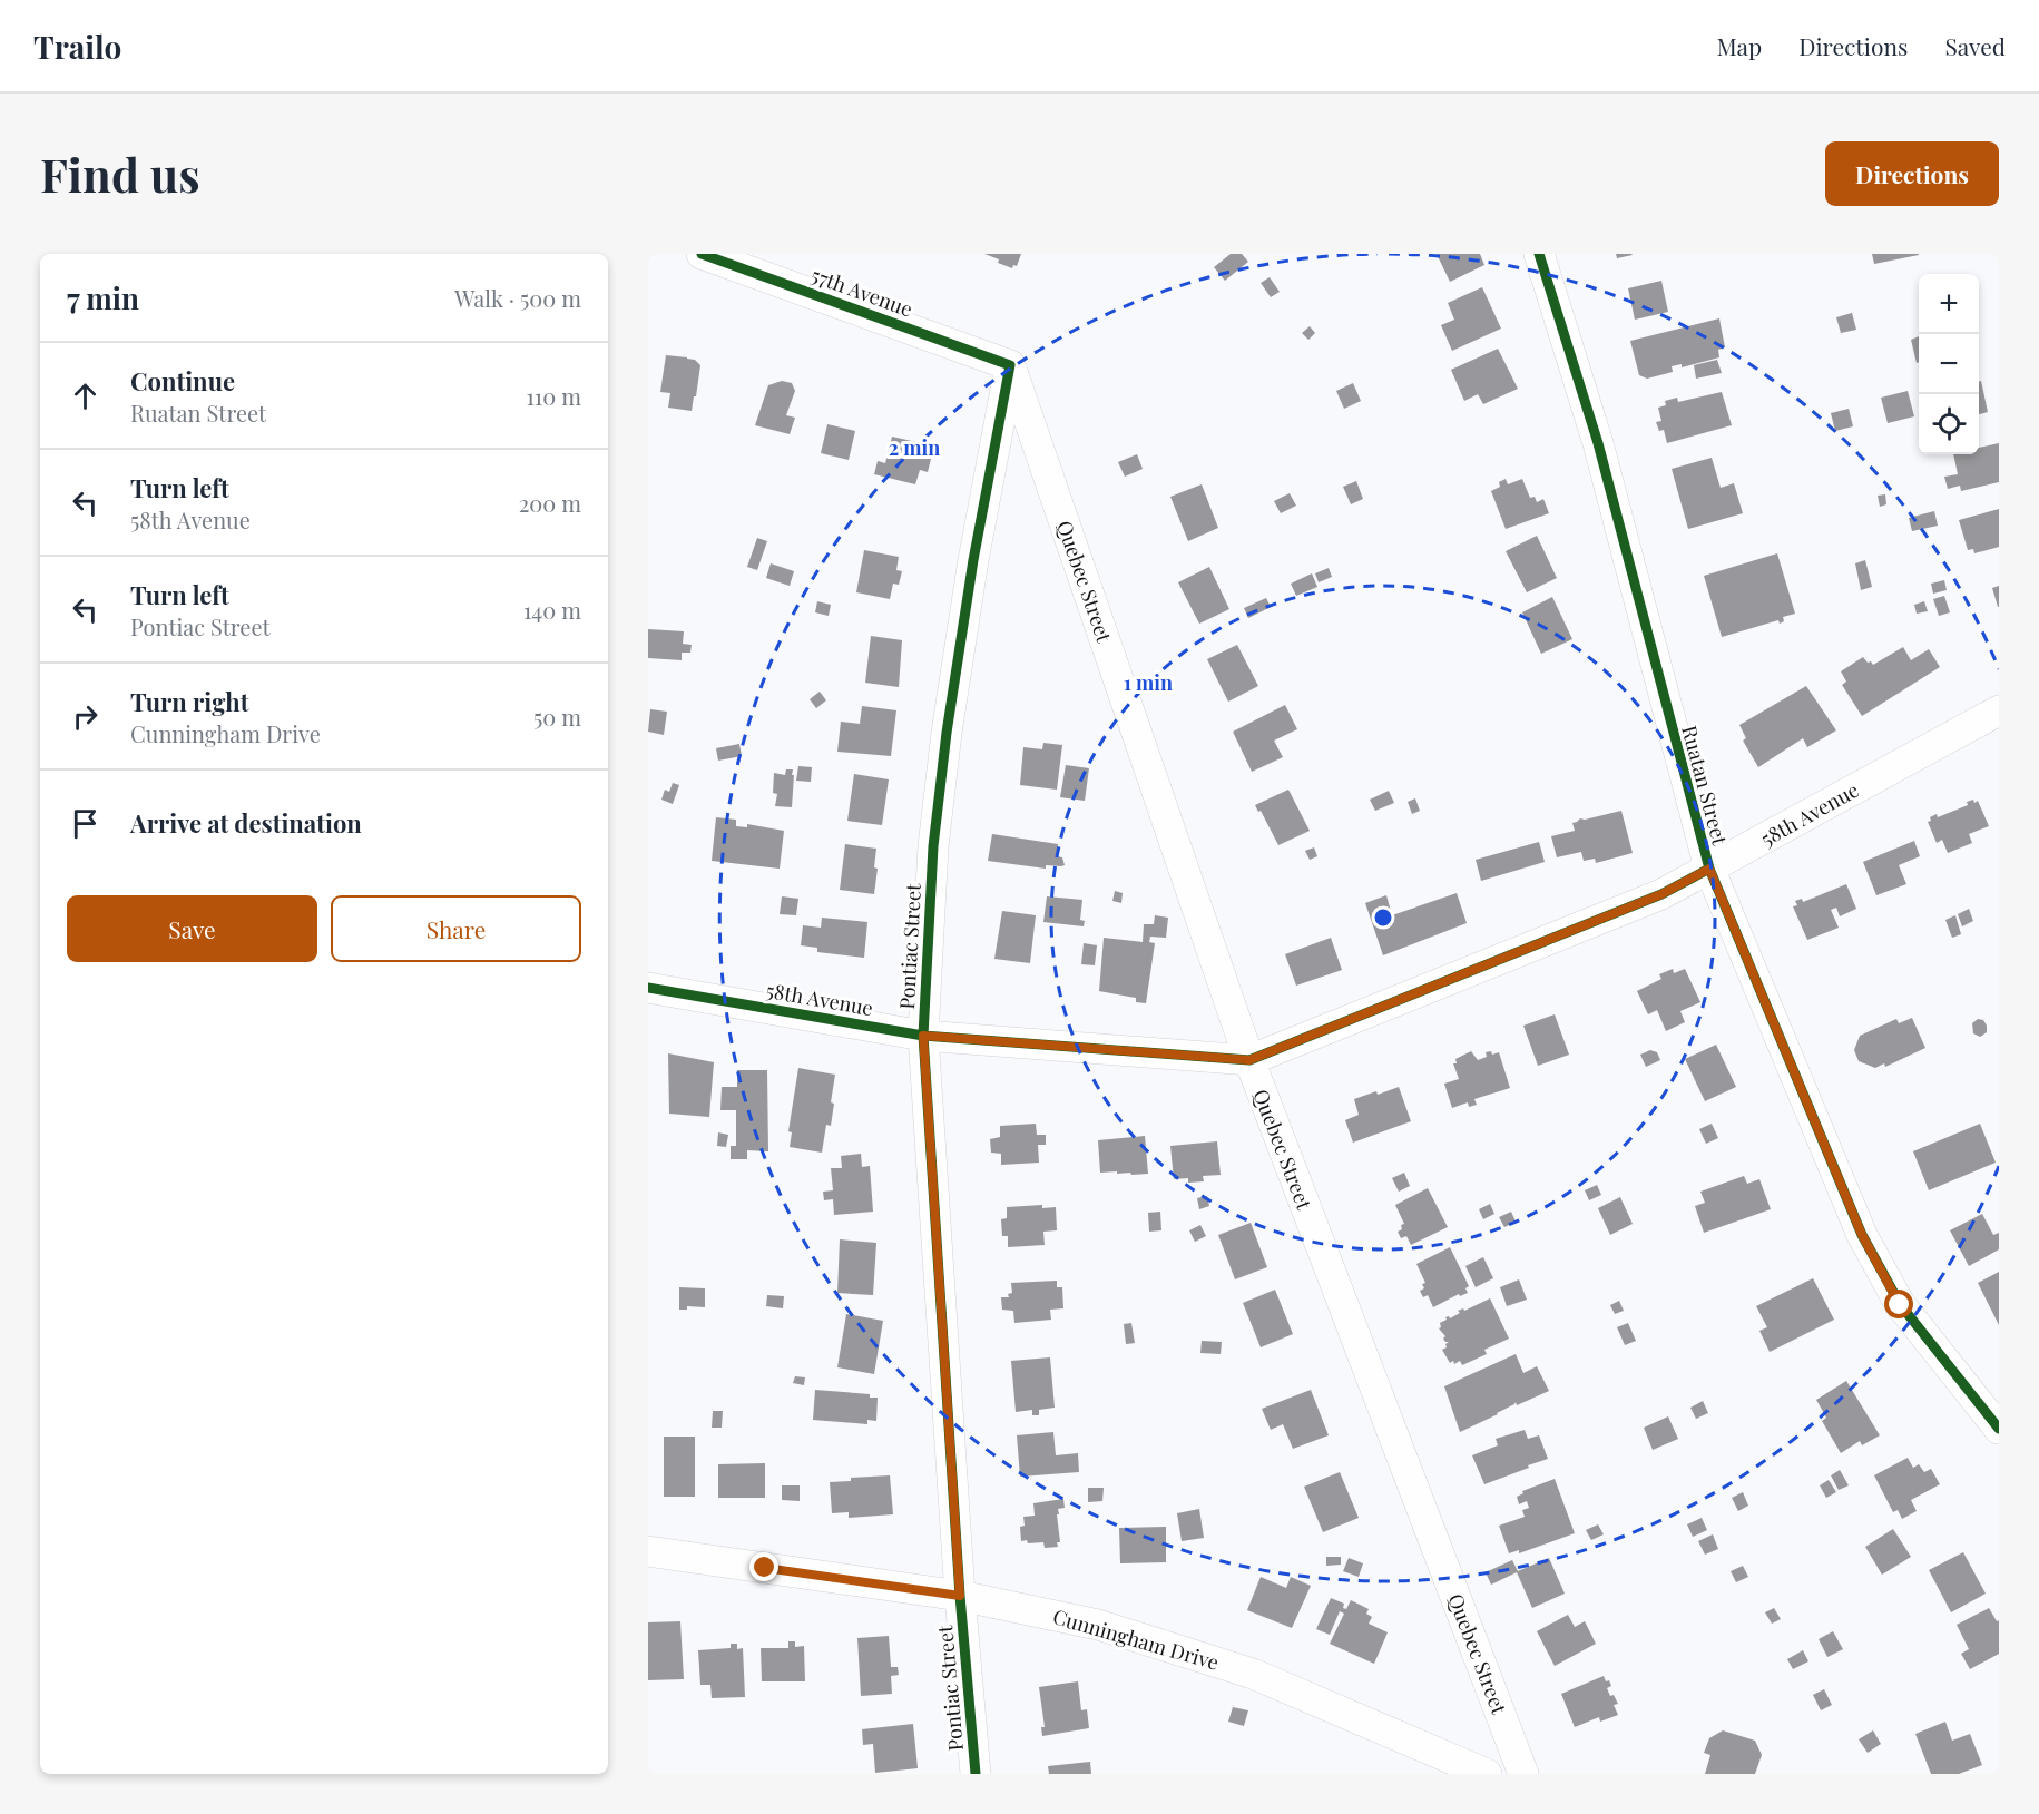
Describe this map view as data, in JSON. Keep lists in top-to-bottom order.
{
  "streets": {
    "street": [
      "57th Avenue",
      "Quebec Street",
      "Ruatan Street",
      "58th Avenue",
      "Pontiac Street",
      "Cunningham Drive"
    ]
  },
  "crossings": [
    ["57th Avenue", "Quebec Street"],
    ["57th Avenue", "Pontiac Street"],
    ["Quebec Street", "58th Avenue"],
    ["Quebec Street", "Pontiac Street"],
    ["Ruatan Street", "58th Avenue"],
    ["58th Avenue", "Pontiac Street"],
    ["Pontiac Street", "Cunningham Drive"]
  ],
  "page": {
    "header": "Trailo",
    "nav": ["Map", "Directions", "Saved"],
    "buttons": [
      "Directions",
      ["Save", "Share"]
    ],
    "title": "Find us",
    "heading": ["7 min", "Walk · 500 m"],
    "map_buttons": ["+", "−"],
    "list": [
      ["Continue", "Ruatan Street", "110 m"],
      ["Turn left", "58th Avenue", "200 m"],
      ["Turn left", "Pontiac Street", "140 m"],
      ["Turn right", "Cunningham Drive", "50 m"],
      "Arrive at destination"
    ]
  },
  "rings": ["2 min", "1 min"]
}
